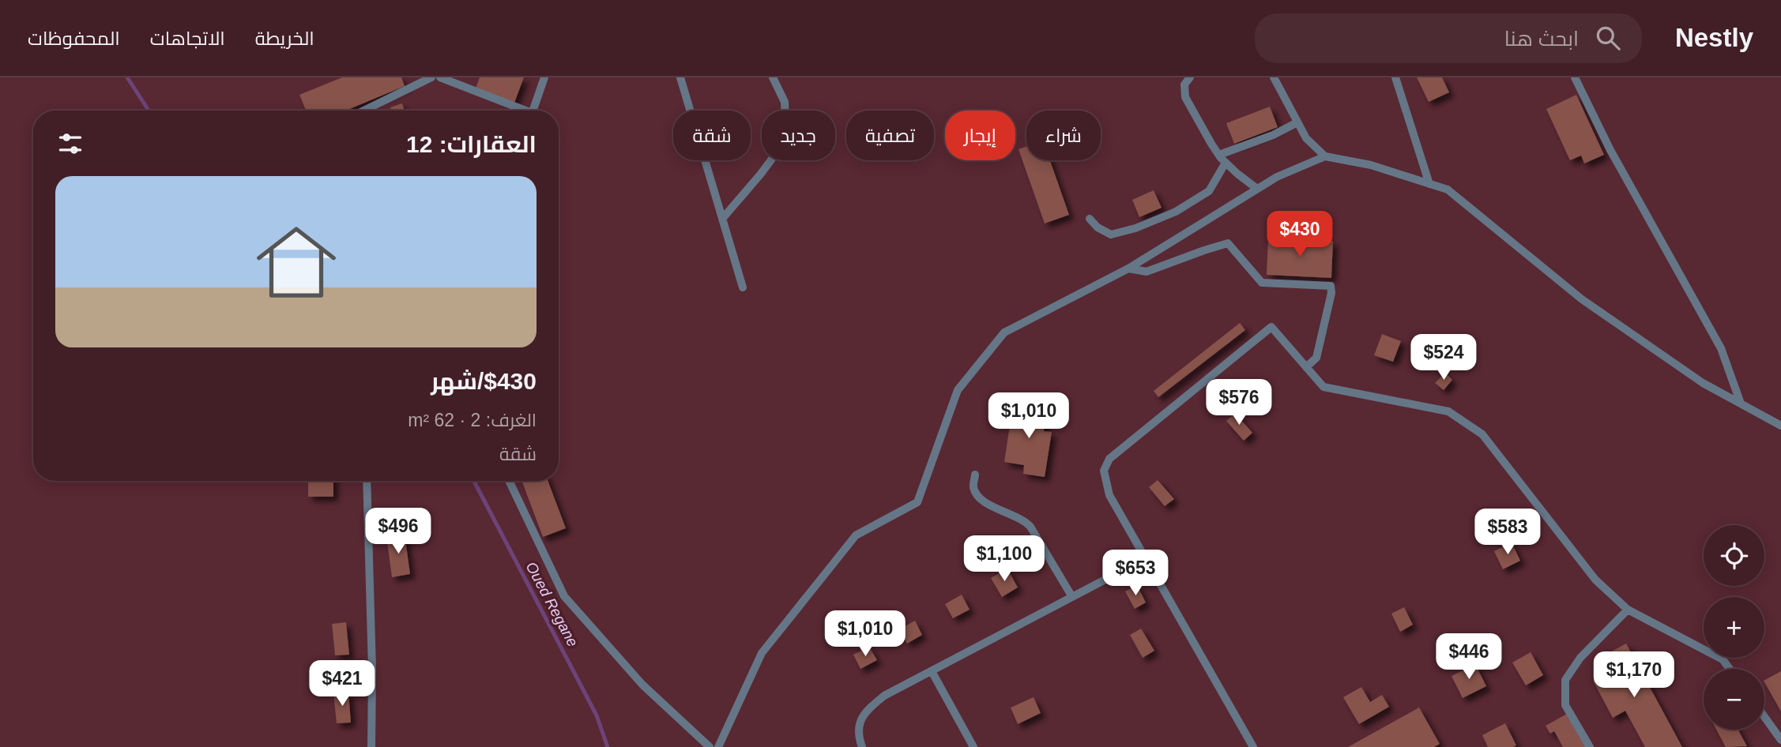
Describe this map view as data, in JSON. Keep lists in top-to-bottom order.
{
  "water": ["Oued Regane"],
  "page": {
    "header": "Nestly",
    "search": "ابحث هنا",
    "nav": ["الخريطة", "الاتجاهات", "المحفوظات"],
    "chip": [
      "شراء",
      "إيجار",
      "تصفية",
      "جديد",
      "شقة"
    ],
    "heading": "العقارات: 12",
    "list": [
      {
        "name": "$430/شهر",
        "note": "الغرف: 2 · 62 m² · شقة"
      }
    ],
    "price": [
      "$430",
      "$524",
      "$576",
      "$1,010",
      "$496",
      "$583",
      "$1,100",
      "$653",
      "$1,010",
      "$446",
      "$1,170",
      "$421"
    ],
    "map_buttons": ["+", "−"]
  }
}
